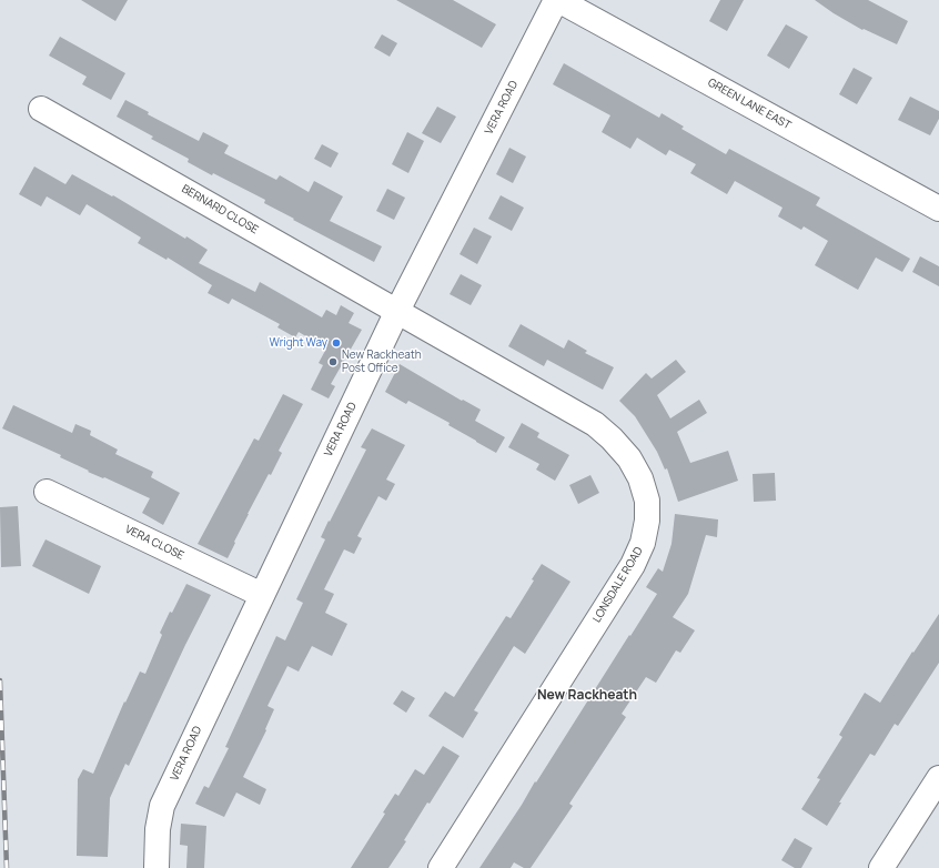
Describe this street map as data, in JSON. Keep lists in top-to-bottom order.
{
  "streets": {
    "street": [
      "GREEN LANE EAST",
      "VERA ROAD",
      "BERNARD CLOSE",
      "VERA CLOSE",
      "LONSDALE ROAD"
    ]
  },
  "crossings": [
    ["GREEN LANE EAST", "VERA ROAD"],
    ["VERA ROAD", "BERNARD CLOSE"],
    ["VERA ROAD", "VERA CLOSE"],
    ["VERA ROAD", "LONSDALE ROAD"],
    ["BERNARD CLOSE", "LONSDALE ROAD"]
  ],
  "districts": ["New Rackheath"],
  "places": ["Wright Way", "New Rackheath Post Office"]
}
